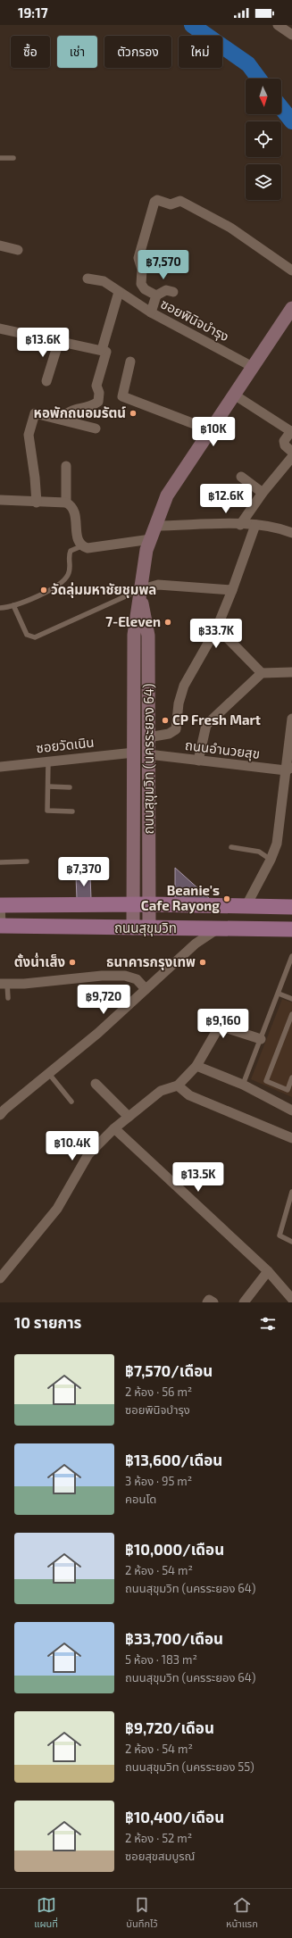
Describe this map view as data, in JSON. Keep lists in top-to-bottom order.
{
  "streets": {
    "main road": ["ถนนสุขุมวิท"],
    "street": [
      "ซอยพินิจบำรุง",
      "ซอยวัดเนิน",
      "ถนนอำนวยสุข",
      "ถนนสุขุมวิท (นครระยอง 64)"
    ]
  },
  "crossings": [
    ["ซอยพินิจบำรุง", "ถนนสุขุมวิท (นครระยอง 64)"],
    ["ซอยวัดเนิน", "ถนนสุขุมวิท (นครระยอง 64)"],
    ["ถนนอำนวยสุข", "ถนนสุขุมวิท (นครระยอง 64)"],
    ["ถนนสุขุมวิท (นครระยอง 64)", "ถนนสุขุมวิท"]
  ],
  "places": [
    "หอพักถนอมรัตน์",
    "วัดลุ่มมหาชัยชุมพล",
    "7-Eleven",
    "CP Fresh Mart",
    "Beanie's Cafe Rayong",
    "ตั้งน่ำเส็ง",
    "ธนาคารกรุงเทพ"
  ],
  "north": "bottom",
  "page": {
    "status": "19:17",
    "chip": [
      "ซื้อ",
      "เช่า",
      "ตัวกรอง",
      "ใหม่"
    ],
    "price": [
      "฿7,570",
      "฿13.6K",
      "฿10K",
      "฿12.6K",
      "฿33.7K",
      "฿7,370",
      "฿9,720",
      "฿9,160",
      "฿10.4K",
      "฿13.5K"
    ],
    "heading": "10 รายการ",
    "list": [
      {
        "name": "฿7,570/เดือน",
        "note": "2 ห้อง · 56 m² · ซอยพินิจบำรุง"
      },
      {
        "name": "฿13,600/เดือน",
        "note": "3 ห้อง · 95 m² · คอนโด"
      },
      {
        "name": "฿10,000/เดือน",
        "note": "2 ห้อง · 54 m² · ถนนสุขุมวิท (นครระยอง 64)"
      },
      {
        "name": "฿33,700/เดือน",
        "note": "5 ห้อง · 183 m² · ถนนสุขุมวิท (นครระยอง 64)"
      },
      {
        "name": "฿9,720/เดือน",
        "note": "2 ห้อง · 54 m² · ถนนสุขุมวิท (นครระยอง 55)"
      },
      {
        "name": "฿10,400/เดือน",
        "note": "2 ห้อง · 52 m² · ซอยสุขสมบูรณ์"
      }
    ],
    "tabs": ["แผนที่", "บันทึกไว้", "หน้าแรก"]
  }
}
